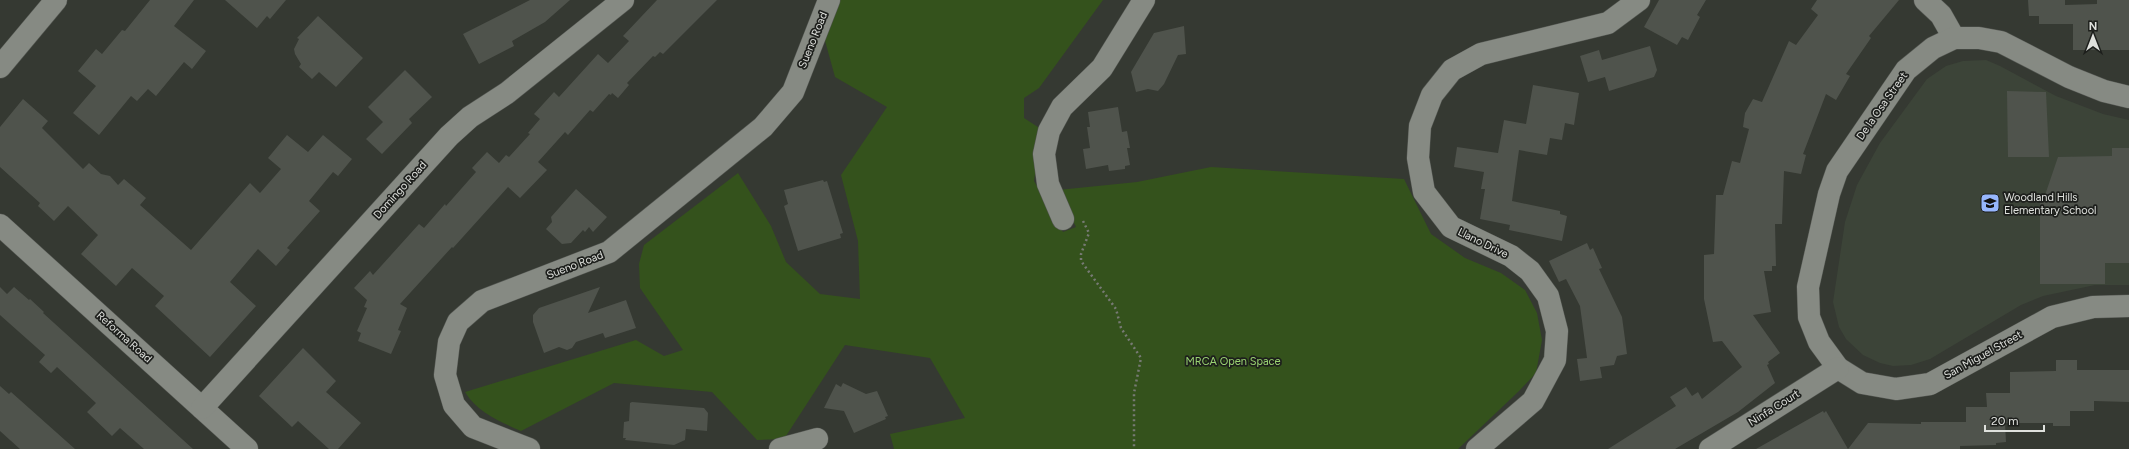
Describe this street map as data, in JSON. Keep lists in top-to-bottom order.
{
  "streets": {
    "street": [
      "Sueno Road",
      "De la Osa Street",
      "Domingo Road",
      "Llano Drive",
      "Reforma Road",
      "San Miguel Street",
      "Ninfa Court"
    ]
  },
  "crossings": [
    ["De la Osa Street", "San Miguel Street"],
    ["De la Osa Street", "Ninfa Court"],
    ["Domingo Road", "Reforma Road"],
    ["San Miguel Street", "Ninfa Court"]
  ],
  "parks": ["MRCA Open Space"],
  "places": {
    "school or university": ["Woodland Hills Elementary School"]
  },
  "scale_bar": "20 m",
  "north": "top"
}
